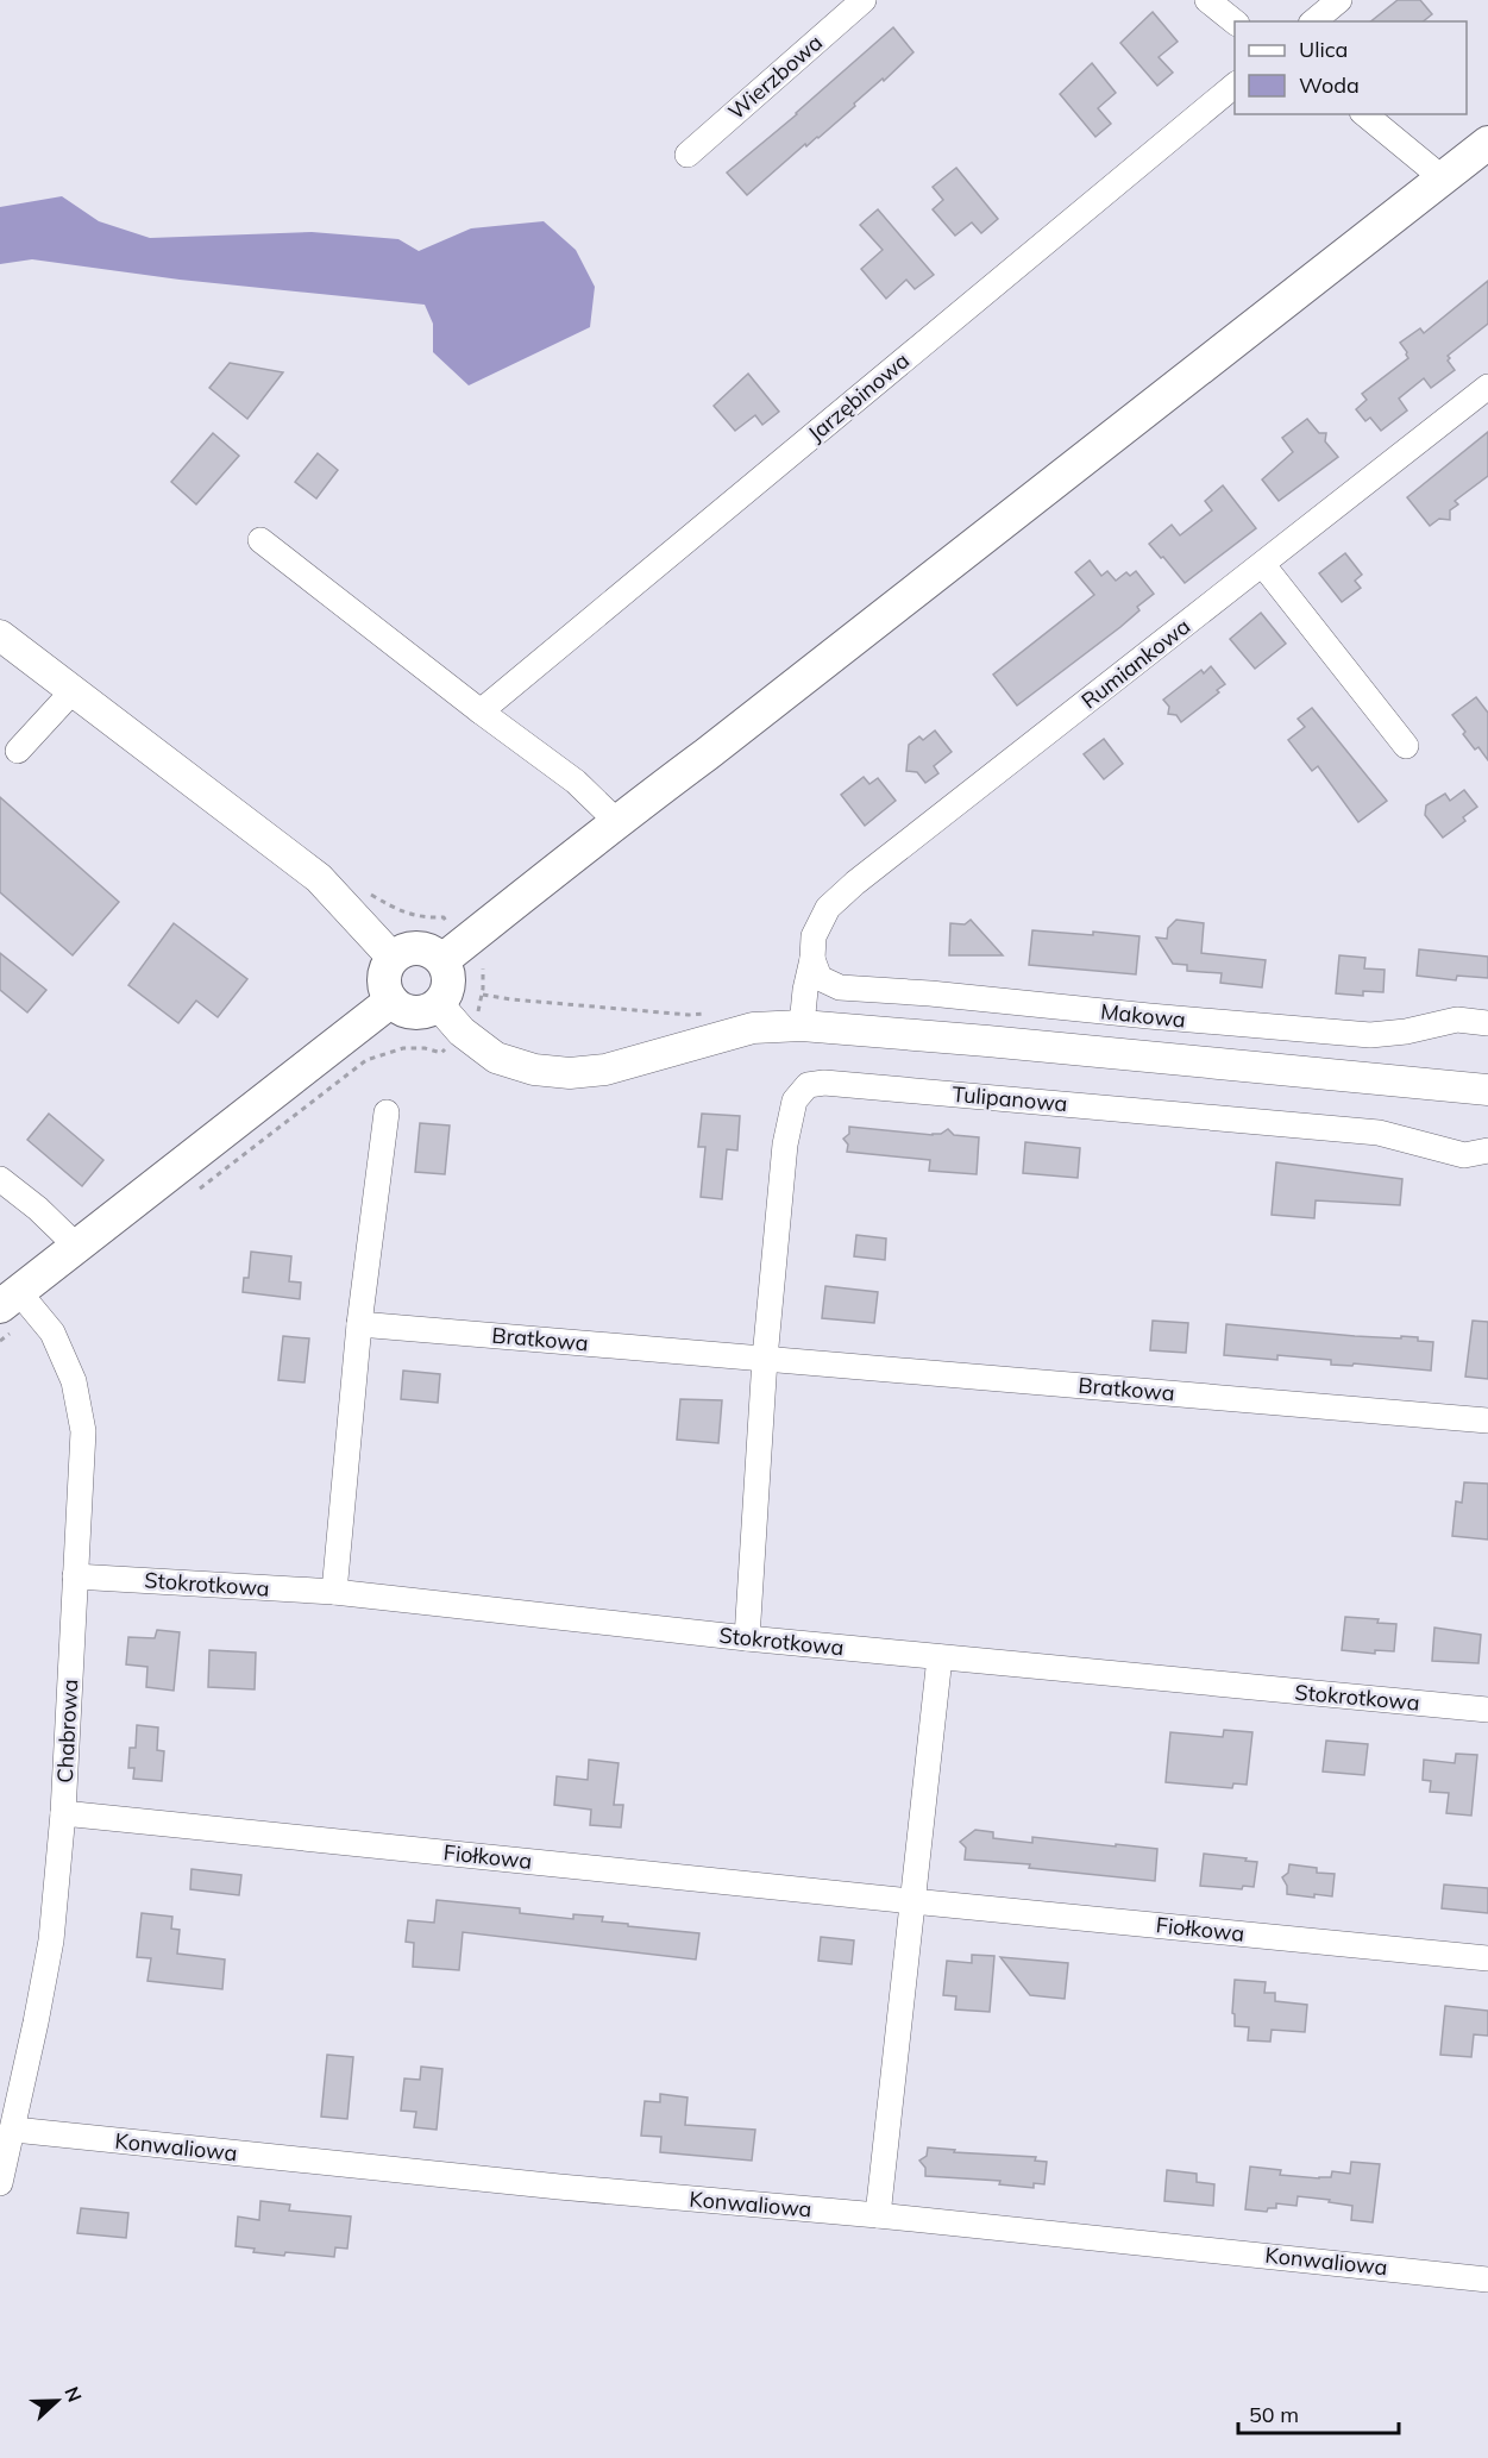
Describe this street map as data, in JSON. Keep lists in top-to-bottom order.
{
  "streets": {
    "street": [
      "Wierzbowa",
      "Jarzębinowa",
      "Rumiankowa",
      "Makowa",
      "Tulipanowa",
      "Bratkowa",
      "Stokrotkowa",
      "Chabrowa",
      "Fiołkowa",
      "Konwaliowa"
    ]
  },
  "crossings": [
    ["Rumiankowa", "Makowa"],
    ["Tulipanowa", "Bratkowa"],
    ["Stokrotkowa", "Chabrowa"],
    ["Chabrowa", "Fiołkowa"],
    ["Chabrowa", "Konwaliowa"]
  ],
  "legend": ["Ulica", "Woda"],
  "scale_bar": "50 m",
  "north": "right"
}
